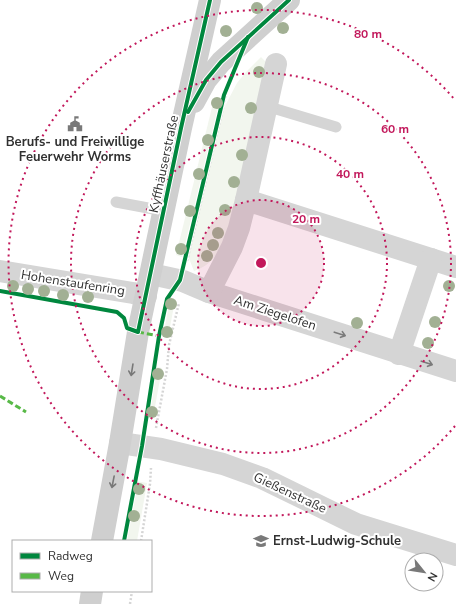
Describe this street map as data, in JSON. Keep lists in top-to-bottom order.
{
  "streets": {
    "main road": ["Kyffhäuserstraße"],
    "street": ["Hohenstaufenring", "Am Ziegelofen", "Gießenstraße"]
  },
  "crossings": [
    ["Kyffhäuserstraße", "Hohenstaufenring"],
    ["Kyffhäuserstraße", "Am Ziegelofen"],
    ["Kyffhäuserstraße", "Gießenstraße"]
  ],
  "one_way": ["Kyffhäuserstraße"],
  "places": {
    "public building": ["Berufs- und Freiwillige Feuerwehr Worms"],
    "school or university": ["Ernst-Ludwig-Schule"]
  },
  "legend": ["Radweg", "Weg"],
  "north": "bottom right",
  "rings": [
    "80 m",
    "60 m",
    "40 m",
    "20 m"
  ]
}
